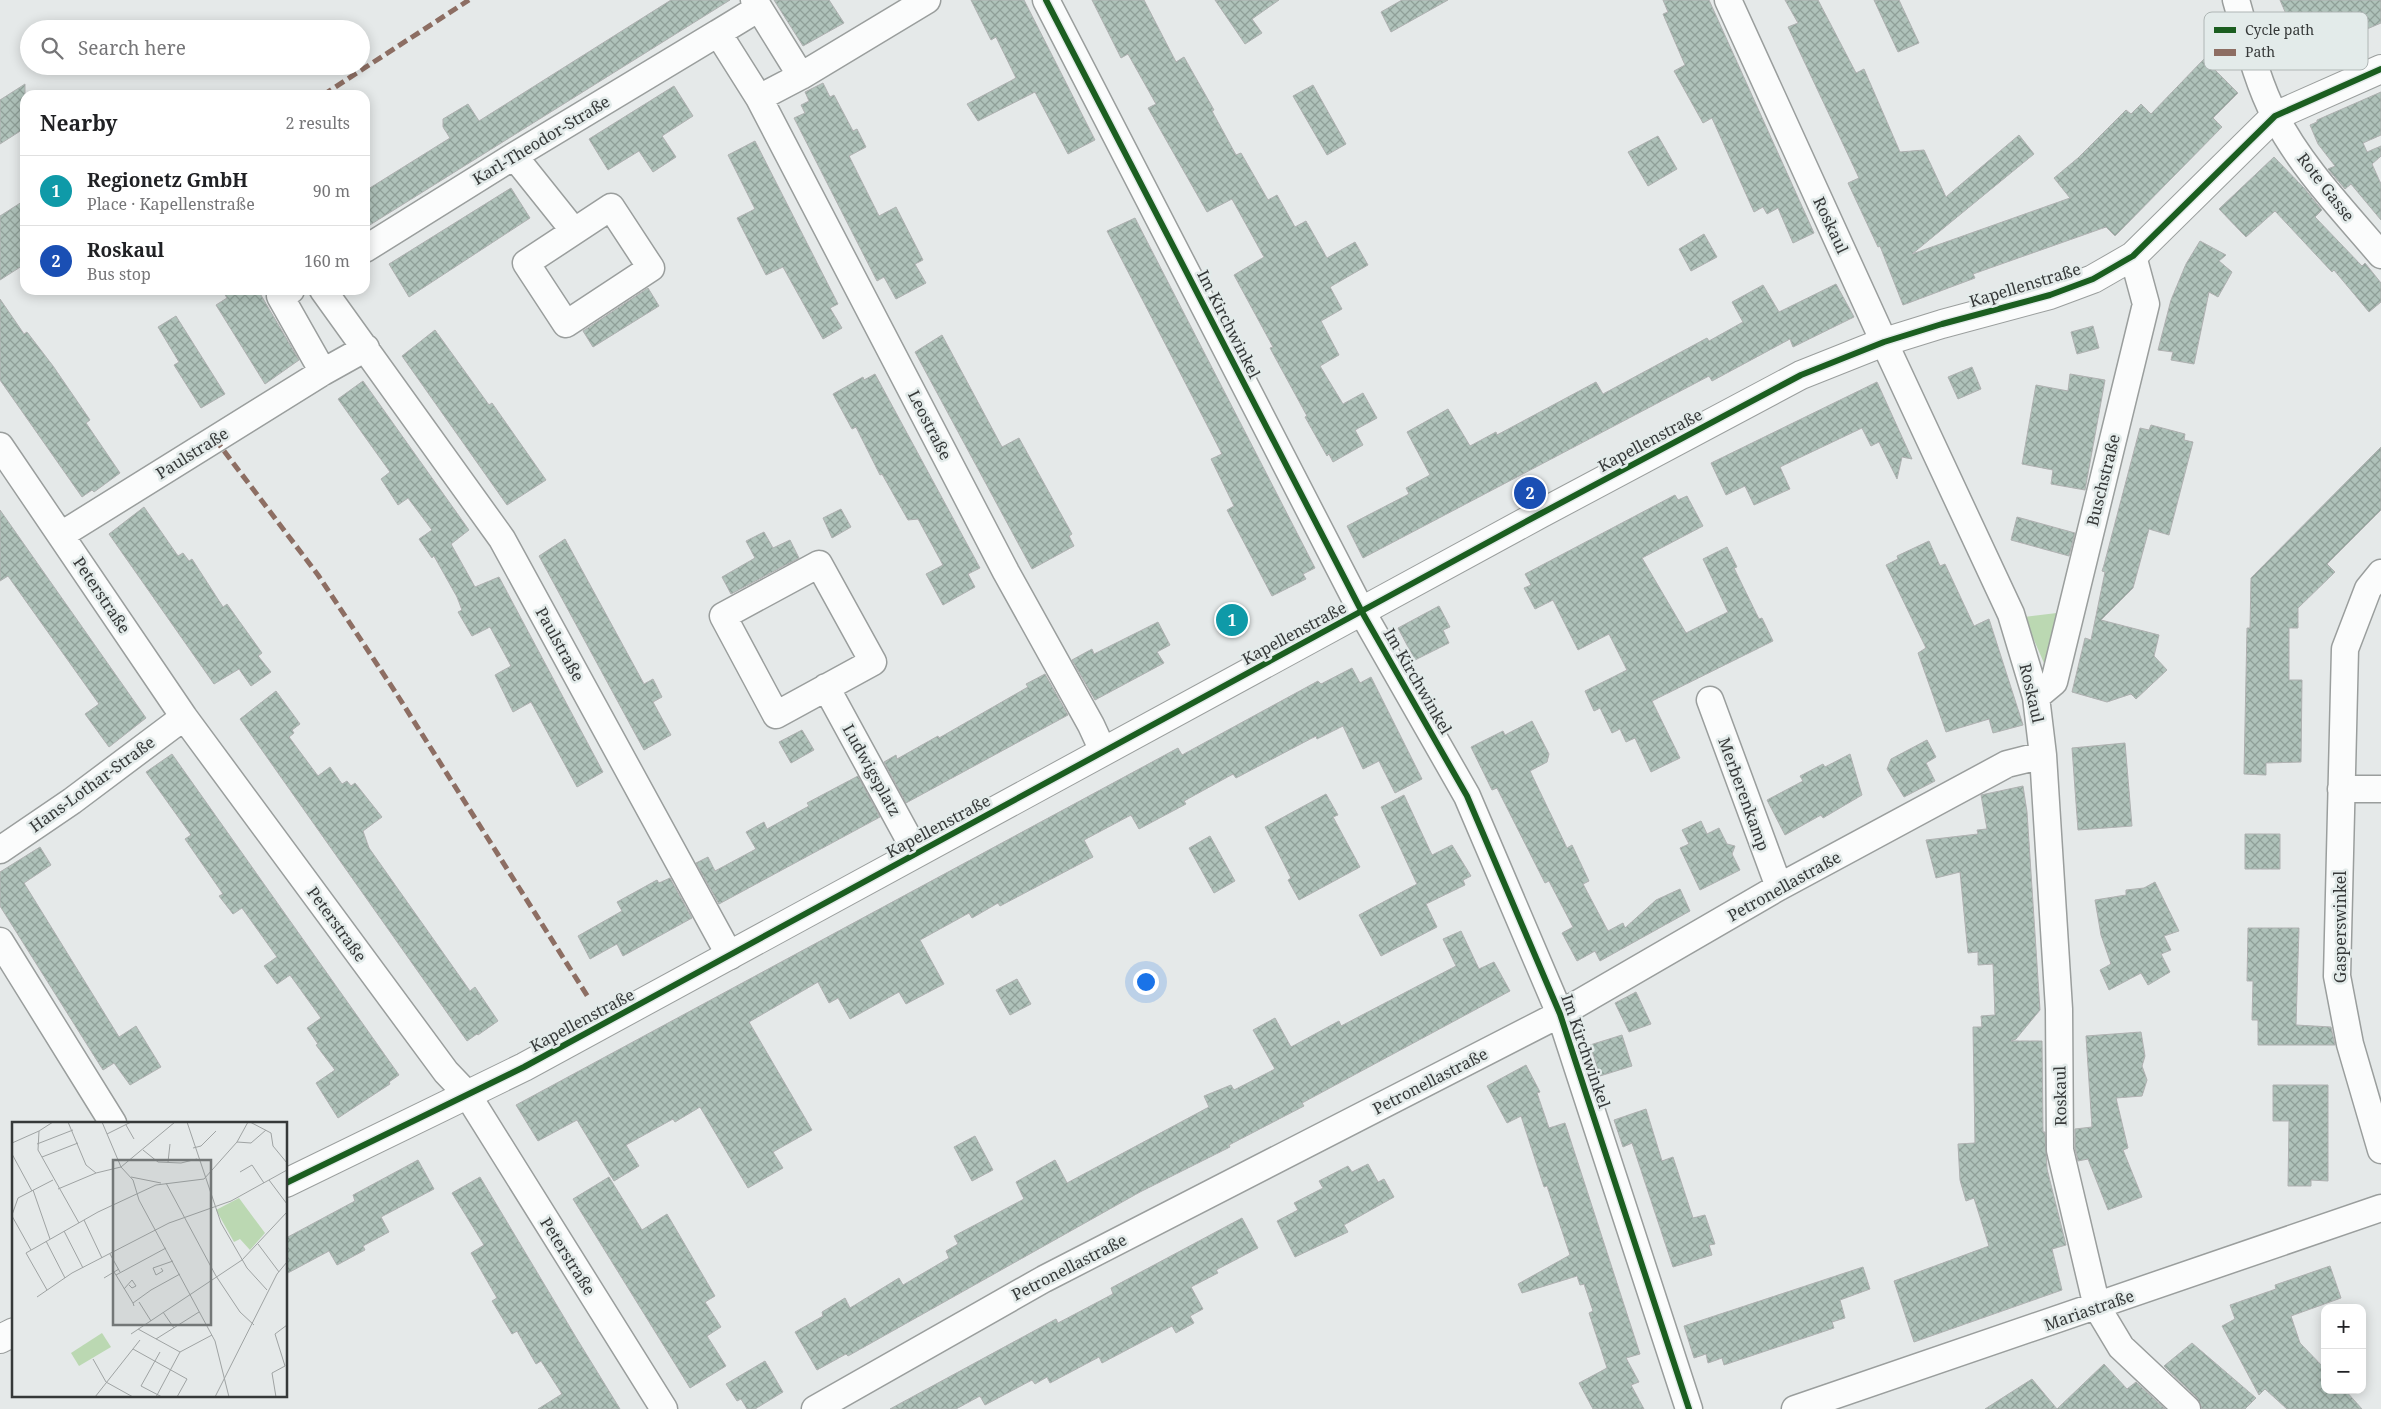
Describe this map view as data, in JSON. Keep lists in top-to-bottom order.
{
  "streets": {
    "street": [
      "Karl-Theodor-Straße",
      "Rote Gasse",
      "Roskaul",
      "Kapellenstraße",
      "Im Kirchwinkel",
      "Leostraße",
      "Paulstraße",
      "Buschstraße",
      "Peterstraße",
      "Ludwigsplatz",
      "Hans-Lothar-Straße",
      "Merberenkamp",
      "Petronellastraße",
      "Gasperswinkel",
      "Mariastraße"
    ]
  },
  "crossings": [
    ["Karl-Theodor-Straße", "Leostraße"],
    ["Rote Gasse", "Kapellenstraße"],
    ["Roskaul", "Kapellenstraße"],
    ["Roskaul", "Buschstraße"],
    ["Roskaul", "Petronellastraße"],
    ["Roskaul", "Mariastraße"],
    ["Kapellenstraße", "Im Kirchwinkel"],
    ["Kapellenstraße", "Leostraße"],
    ["Kapellenstraße", "Paulstraße"],
    ["Kapellenstraße", "Buschstraße"],
    ["Kapellenstraße", "Peterstraße"],
    ["Kapellenstraße", "Ludwigsplatz"],
    ["Im Kirchwinkel", "Petronellastraße"],
    ["Paulstraße", "Peterstraße"],
    ["Peterstraße", "Hans-Lothar-Straße"],
    ["Merberenkamp", "Petronellastraße"]
  ],
  "legend": ["Cycle path", "Path"],
  "page": {
    "search": "Search here",
    "heading": ["Nearby", "2 results"],
    "list": [
      {
        "mark": "1",
        "name": "Regionetz GmbH",
        "note": "Place · Kapellenstraße",
        "value": "90 m"
      },
      {
        "mark": "2",
        "name": "Roskaul",
        "note": "Bus stop",
        "value": "160 m"
      }
    ],
    "pins": ["2", "1"],
    "map_buttons": ["+", "−"]
  }
}
